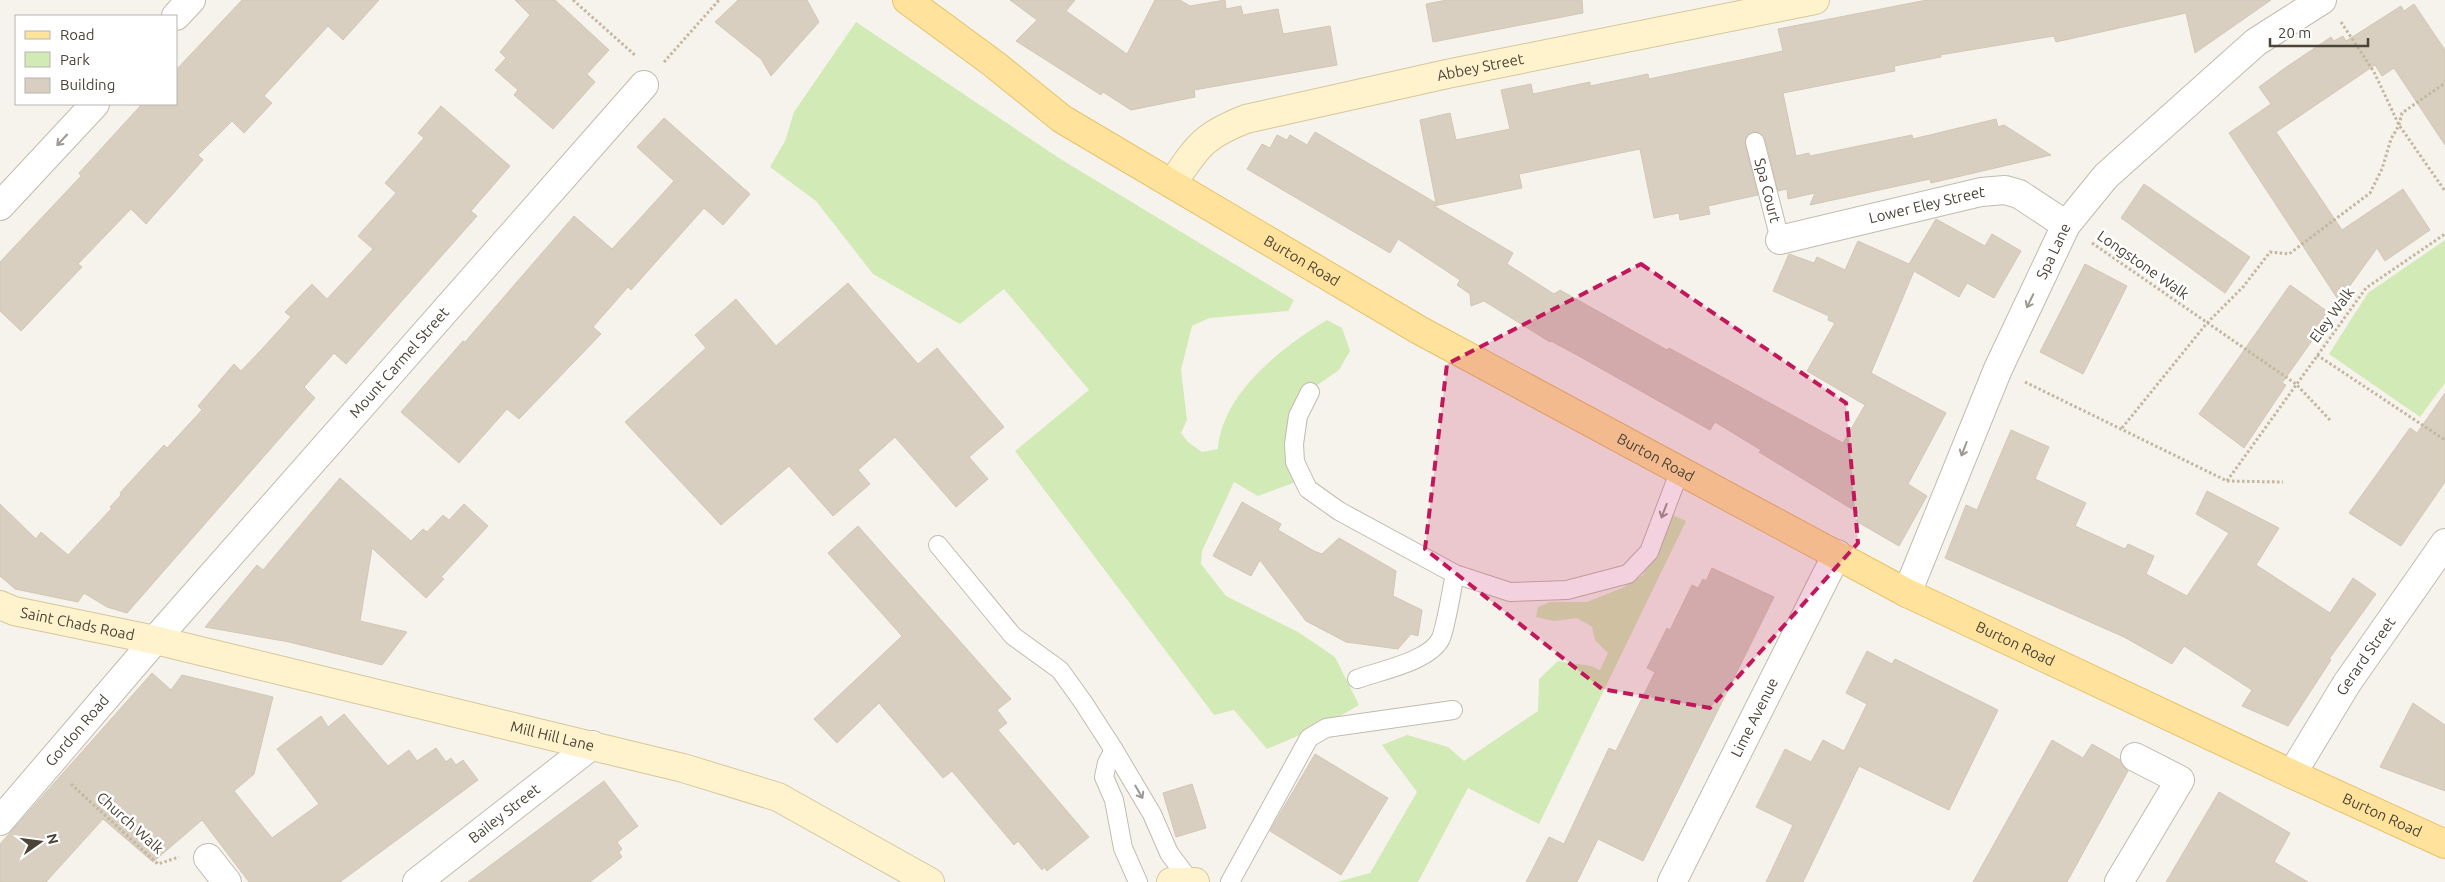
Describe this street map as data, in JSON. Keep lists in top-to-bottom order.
{
  "streets": {
    "main road": ["Burton Road"],
    "street": [
      "Abbey Street",
      "Lower Eley Street",
      "Spa Lane",
      "Mount Carmel Street",
      "Saint Chads Road",
      "Gerard Street",
      "Lime Avenue",
      "Gordon Road",
      "Mill Hill Lane",
      "Bailey Street"
    ],
    "lane": ["Spa Court"],
    "path": ["Longstone Walk", "Eley Walk", "Church Walk"]
  },
  "crossings": [
    ["Abbey Street", "Burton Road"],
    ["Spa Court", "Lower Eley Street"],
    ["Lower Eley Street", "Spa Lane"],
    ["Lower Eley Street", "Longstone Walk"],
    ["Spa Lane", "Burton Road"],
    ["Spa Lane", "Longstone Walk"],
    ["Burton Road", "Gerard Street"],
    ["Burton Road", "Lime Avenue"],
    ["Longstone Walk", "Eley Walk"],
    ["Mount Carmel Street", "Saint Chads Road"],
    ["Mount Carmel Street", "Gordon Road"],
    ["Mount Carmel Street", "Mill Hill Lane"],
    ["Saint Chads Road", "Gordon Road"],
    ["Saint Chads Road", "Mill Hill Lane"],
    ["Gordon Road", "Mill Hill Lane"],
    ["Gordon Road", "Church Walk"],
    ["Mill Hill Lane", "Bailey Street"]
  ],
  "one_way": ["Spa Lane"],
  "legend": ["Road", "Park", "Building"],
  "scale_bar": "20 m",
  "north": "right"
}
